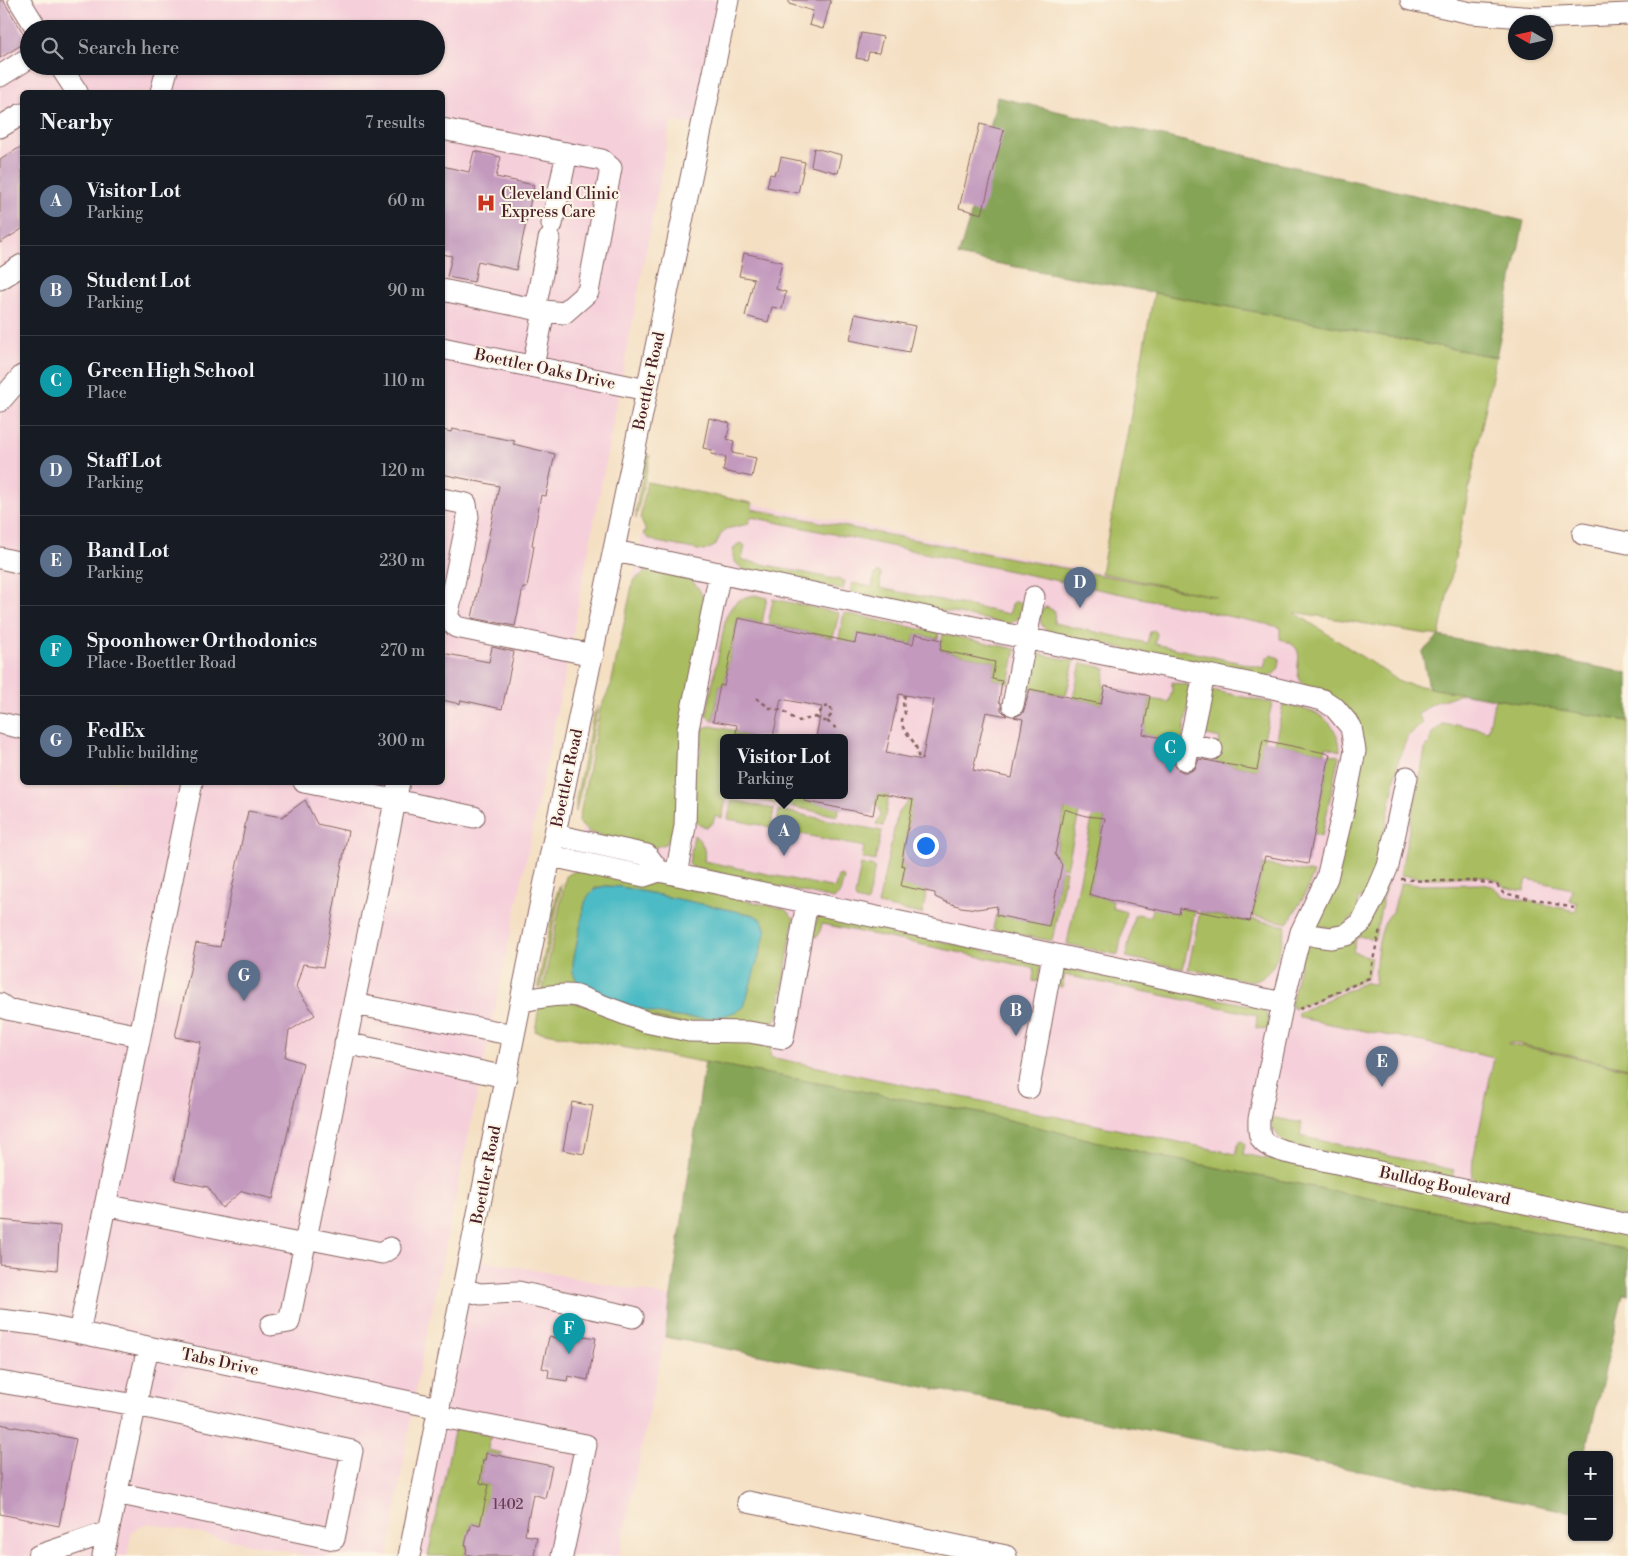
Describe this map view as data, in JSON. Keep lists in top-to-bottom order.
{
  "streets": {
    "street": [
      "Boettler Oaks Drive",
      "Boettler Road",
      "Bulldog Boulevard",
      "Tabs Drive"
    ]
  },
  "crossings": [
    ["Boettler Oaks Drive", "Boettler Road"],
    ["Boettler Road", "Tabs Drive"]
  ],
  "places": {
    "hospital": ["Cleveland Clinic Express Care"]
  },
  "house_numbers": ["1402"],
  "north": "left",
  "page": {
    "search": "Search here",
    "heading": ["Nearby", "7 results"],
    "list": [
      {
        "mark": "A",
        "name": "Visitor Lot",
        "note": "Parking",
        "value": "60 m"
      },
      {
        "mark": "B",
        "name": "Student Lot",
        "note": "Parking",
        "value": "90 m"
      },
      {
        "mark": "C",
        "name": "Green High School",
        "note": "Place",
        "value": "110 m"
      },
      {
        "mark": "D",
        "name": "Staff Lot",
        "note": "Parking",
        "value": "120 m"
      },
      {
        "mark": "E",
        "name": "Band Lot",
        "note": "Parking",
        "value": "230 m"
      },
      {
        "mark": "F",
        "name": "Spoonhower Orthodonics",
        "note": "Place · Boettler Road",
        "value": "270 m"
      },
      {
        "mark": "G",
        "name": "FedEx",
        "note": "Public building",
        "value": "300 m"
      }
    ],
    "pins": [
      "D",
      "C",
      "A",
      "G",
      "B",
      "E",
      "F"
    ],
    "popup": ["Visitor Lot", "Parking"],
    "map_buttons": ["+", "−"]
  }
}
